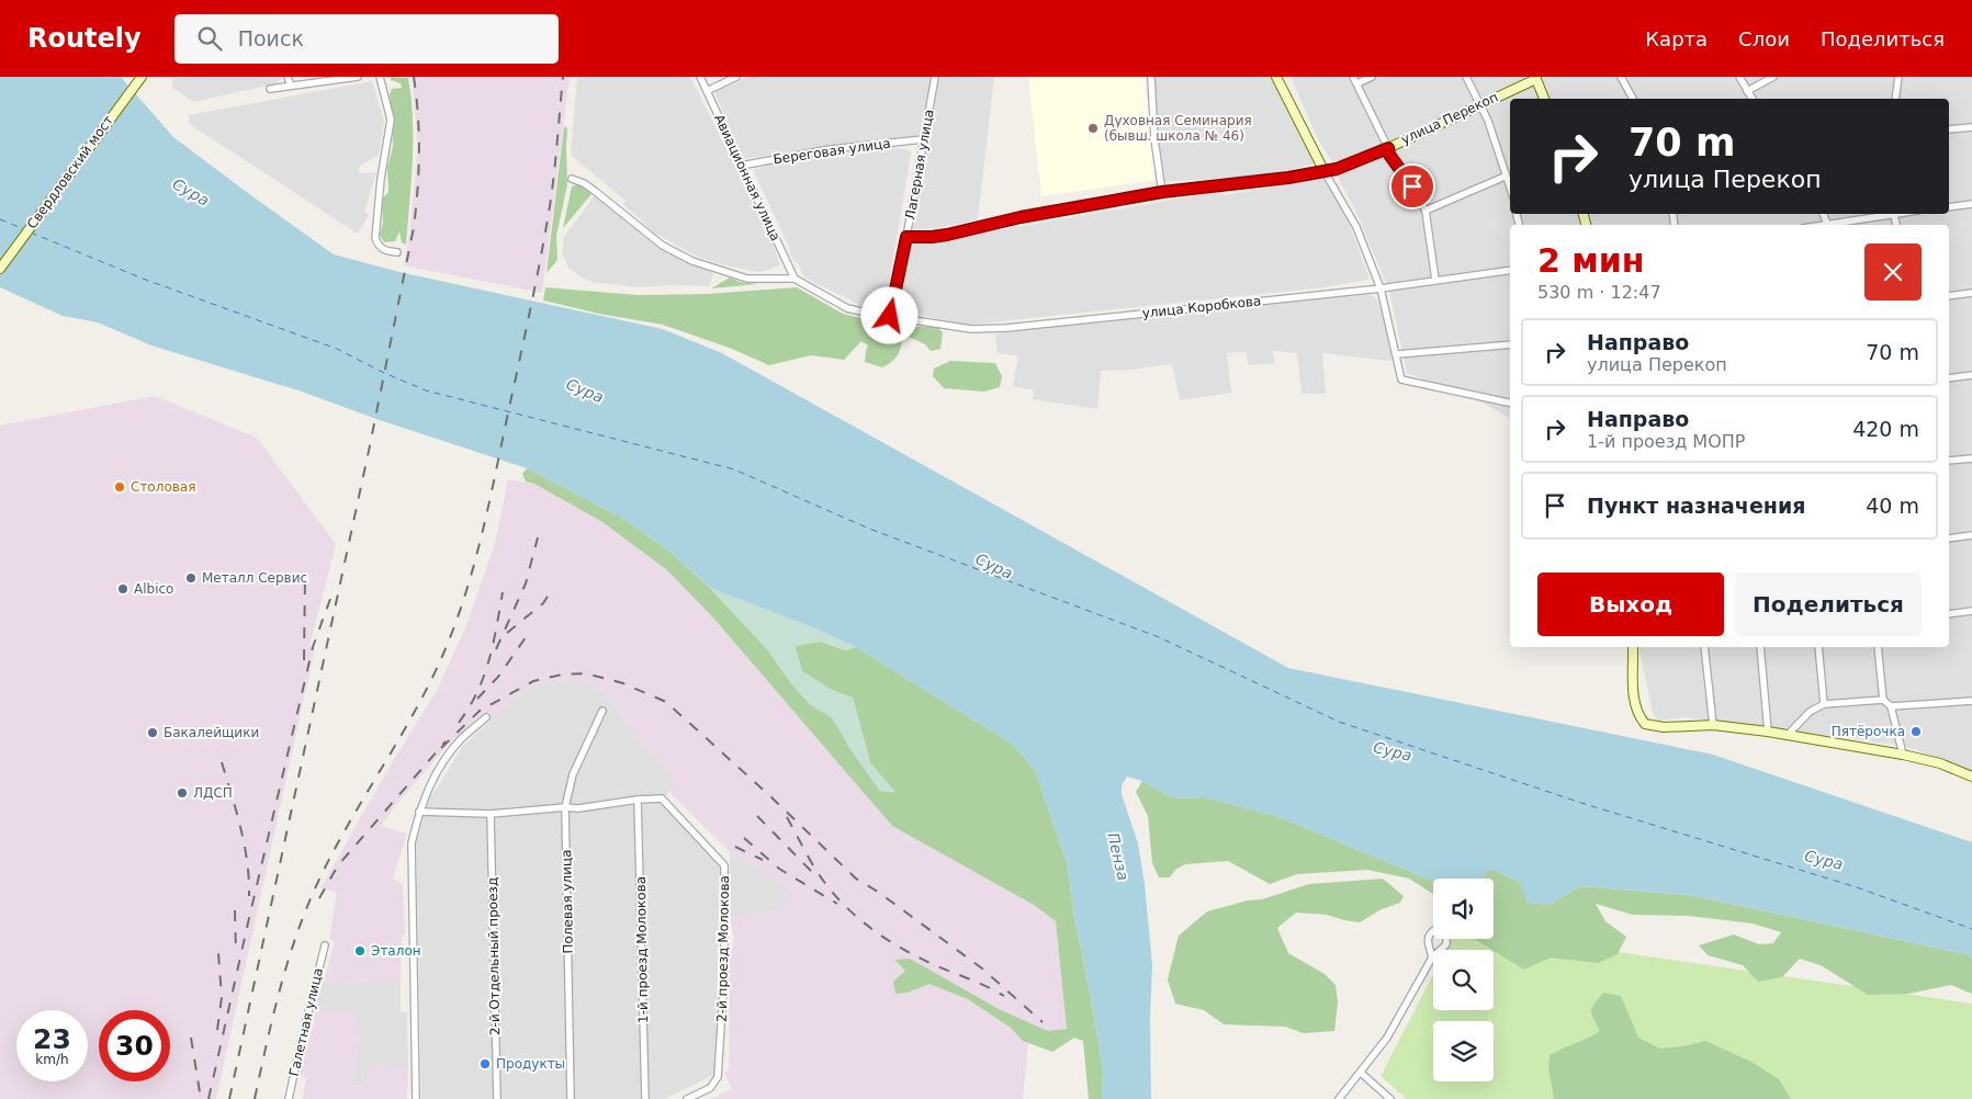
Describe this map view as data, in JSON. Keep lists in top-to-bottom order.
{
  "streets": {
    "main road": ["улица Перекоп", "Свердловский мост"],
    "street": [
      "Береговая улица",
      "Лагерная улица",
      "Авиационная улица",
      "улица Коробкова",
      "Полевая улица",
      "2-й проезд Молокова",
      "1-й проезд Молокова",
      "2-й Отдельный проезд",
      "Галетная улица"
    ]
  },
  "crossings": [
    ["улица Перекоп", "Лагерная улица"],
    ["Береговая улица", "Лагерная улица"],
    ["Береговая улица", "Авиационная улица"],
    ["Лагерная улица", "улица Коробкова"],
    ["Авиационная улица", "улица Коробкова"],
    ["2-й проезд Молокова", "1-й проезд Молокова"]
  ],
  "water": ["Сура", "Пенза"],
  "places": [
    "Духовная Семинария (бывш. школа № 46)",
    "Столовая",
    "Металл Сервис",
    "Albico",
    "Пятёрочка",
    "Бакалейщики",
    "ЛДСП",
    "Эталон",
    "Продукты"
  ],
  "page": {
    "header": "Routely",
    "search": "Поиск",
    "nav": ["Карта", "Слои", "Поделиться"],
    "turn": ["70 m", "улица Перекоп"],
    "heading": ["2 мин", "530 m · 12:47"],
    "list": [
      {
        "name": "Направо",
        "note": "улица Перекоп",
        "value": "70 m"
      },
      {
        "name": "Направо",
        "note": "1-й проезд МОПР",
        "value": "420 m"
      },
      {
        "name": "Пункт назначения",
        "value": "40 m"
      }
    ],
    "buttons": ["Выход", "Поделиться"],
    "speed": "23 km/h",
    "limit": "30"
  }
}
